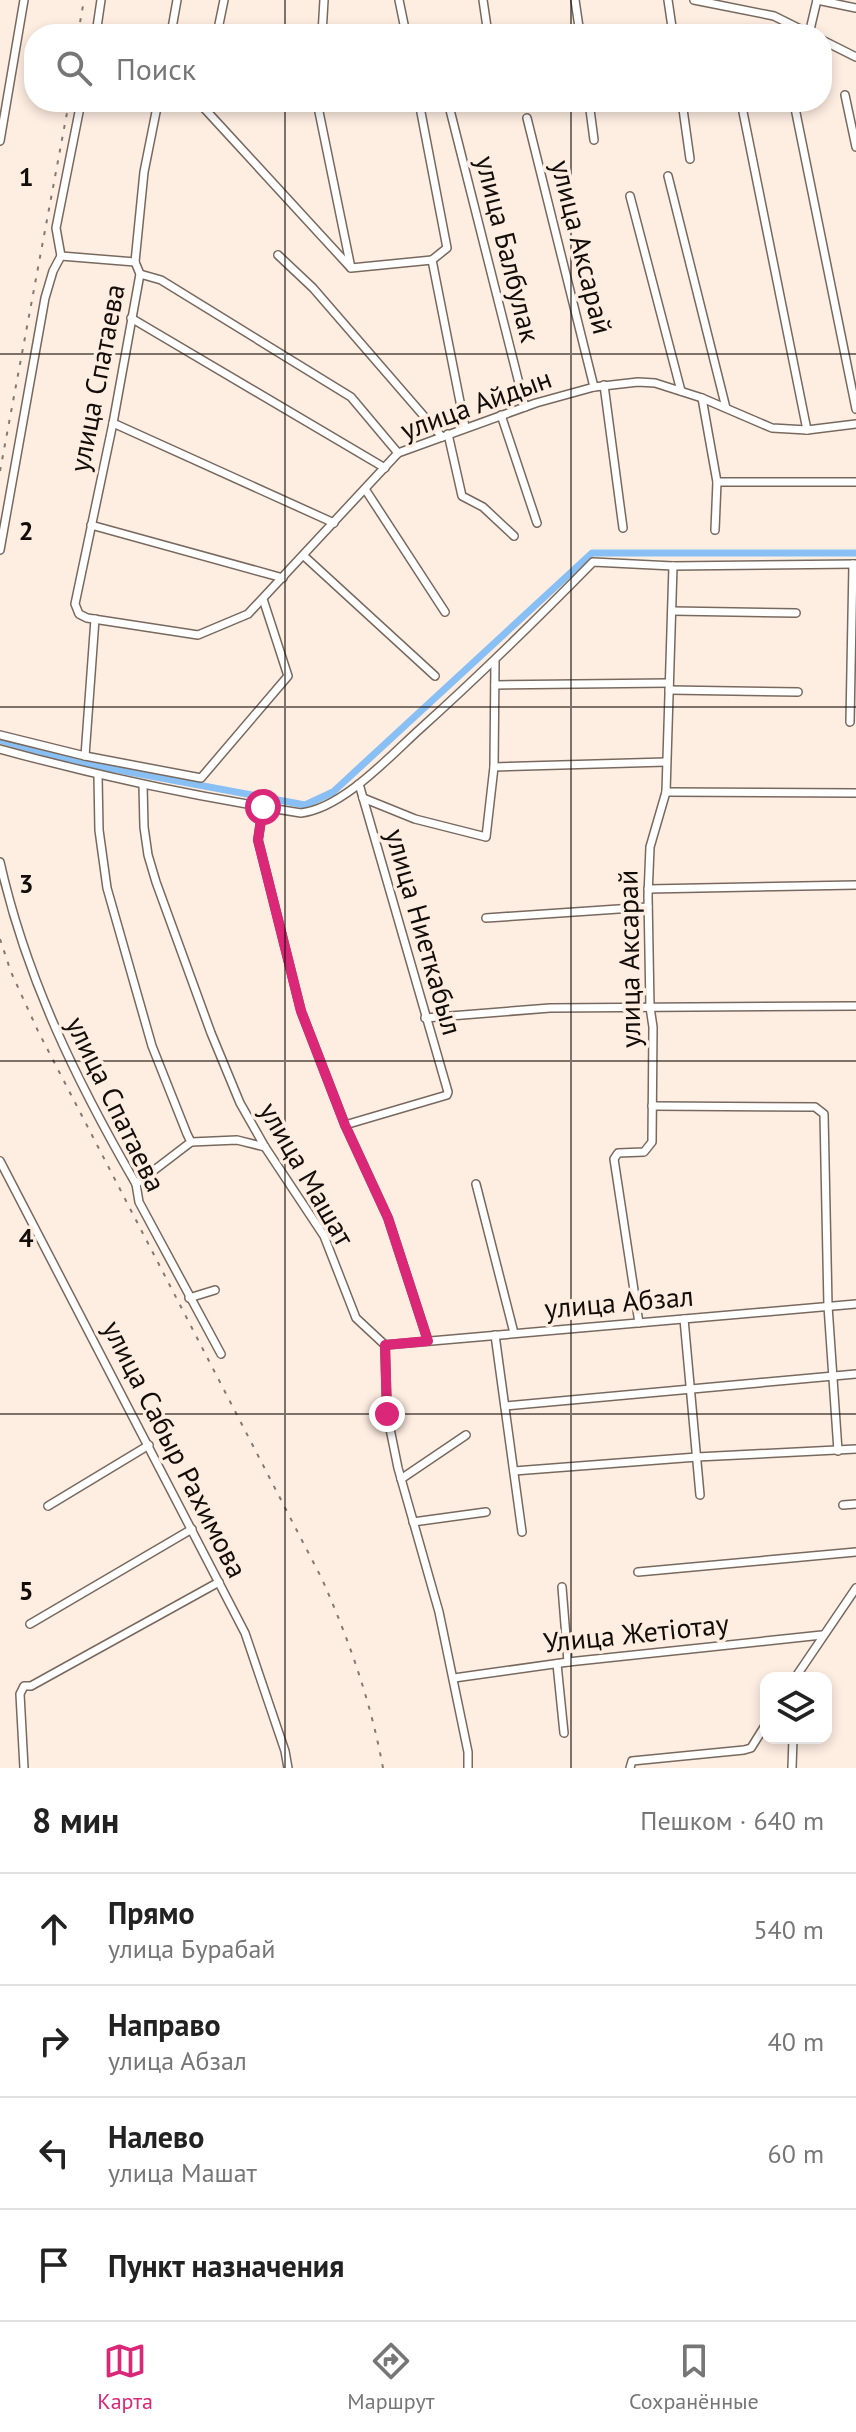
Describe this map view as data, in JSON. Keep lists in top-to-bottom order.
{
  "streets": {
    "street": [
      "улица Аксарай",
      "улица Балбулак",
      "улица Спатаева",
      "улица Айдын",
      "улица Ниеткабыл",
      "улица Машат",
      "улица Абзал",
      "улица Сабыр Рахимова",
      "Улица Жетіотау"
    ]
  },
  "crossings": [
    ["улица Аксарай", "улица Айдын"],
    ["улица Аксарай", "улица Абзал"],
    ["улица Балбулак", "улица Айдын"],
    ["улица Спатаева", "улица Айдын"],
    ["улица Спатаева", "улица Машат"],
    ["улица Машат", "улица Абзал"]
  ],
  "page": {
    "search": "Поиск",
    "heading": ["8 мин", "Пешком · 640 m"],
    "list": [
      ["Прямо", "улица Бурабай", "540 m"],
      ["Направо", "улица Абзал", "40 m"],
      ["Налево", "улица Машат", "60 m"],
      "Пункт назначения"
    ],
    "nav": ["Карта", "Маршрут", "Сохранённые"]
  },
  "grid": {
    "rows": [
      "1",
      "2",
      "3",
      "4",
      "5"
    ]
  }
}
